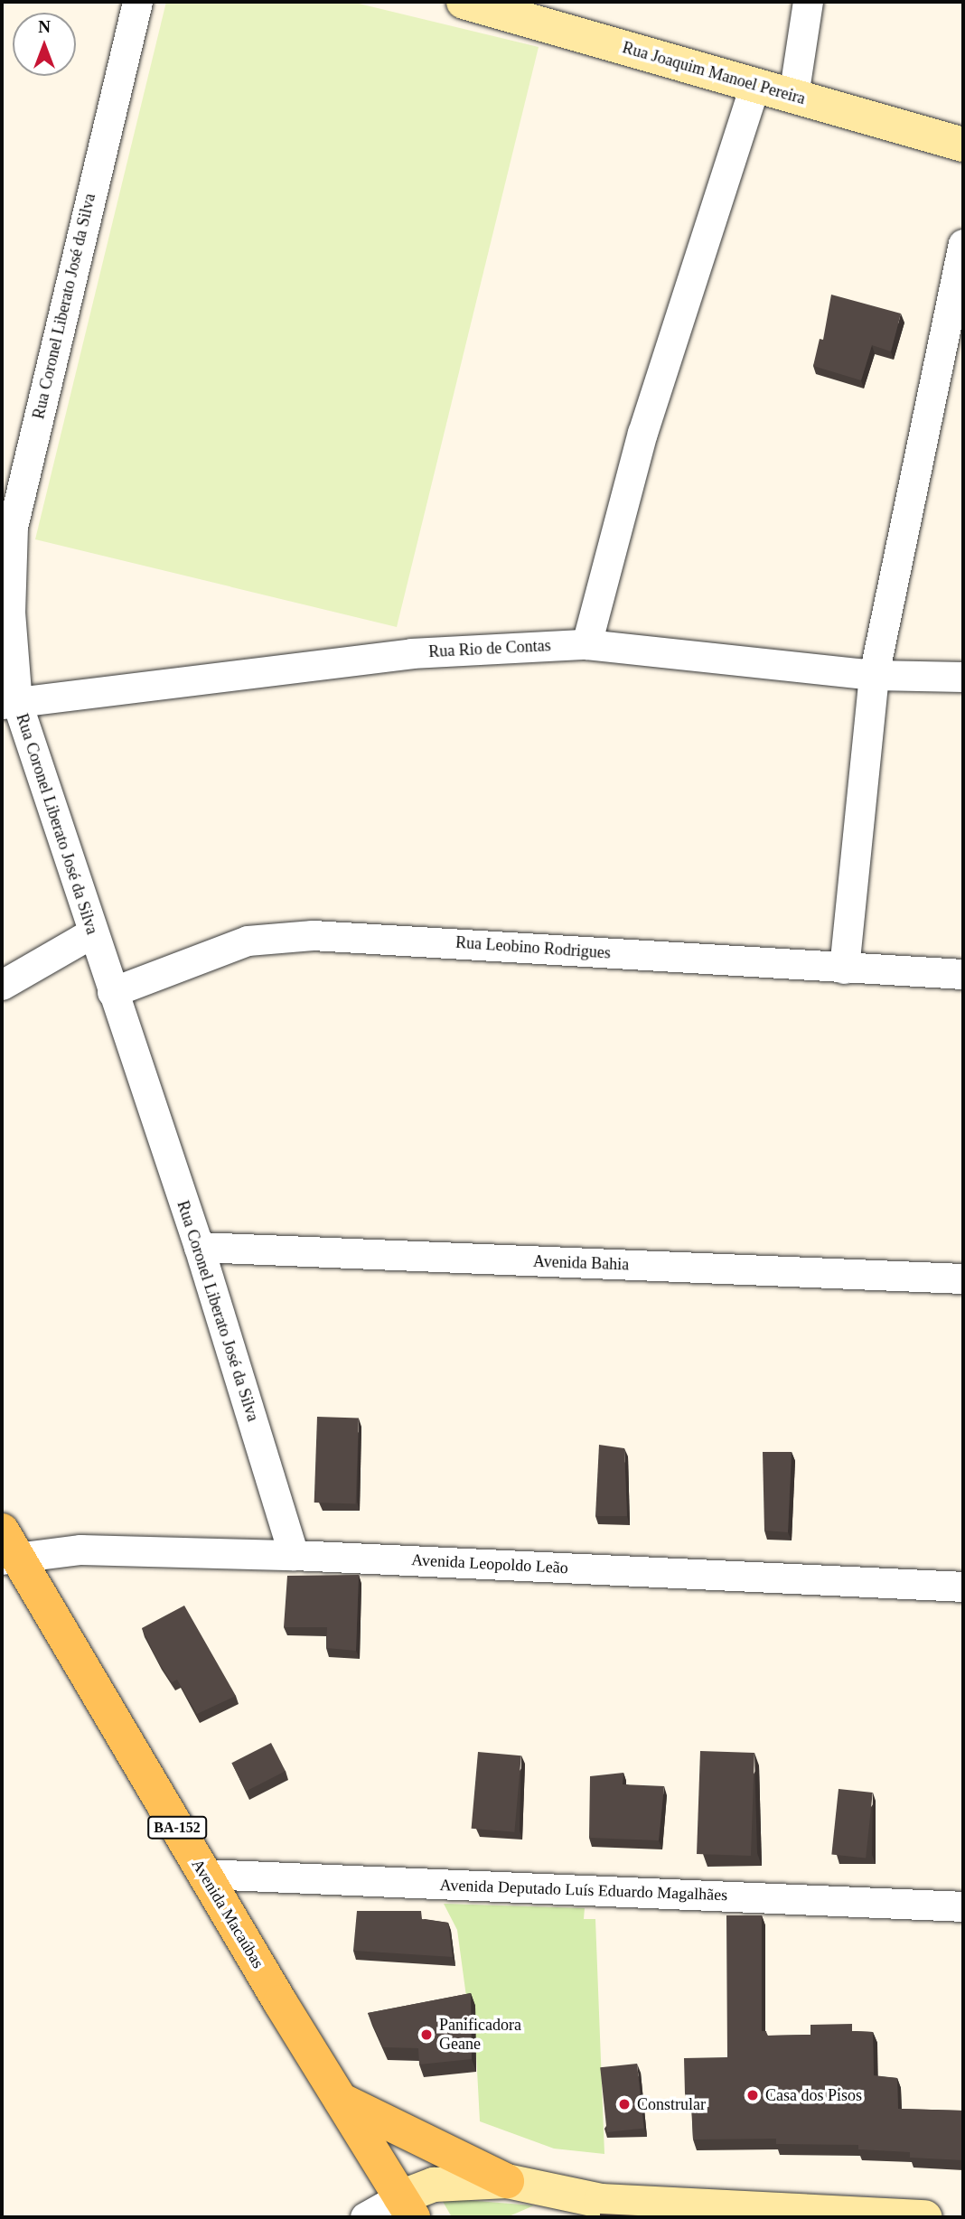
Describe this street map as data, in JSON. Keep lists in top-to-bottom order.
{
  "streets": {
    "main road": ["BA-152", "Avenida Macaúbas"],
    "street": [
      "Rua Joaquim Manoel Pereira",
      "Rua Coronel Liberato José da Silva",
      "Rua Rio de Contas",
      "Rua Leobino Rodrigues",
      "Avenida Bahia",
      "Avenida Leopoldo Leão",
      "Avenida Deputado Luís Eduardo Magalhães"
    ]
  },
  "crossings": [
    ["Rua Coronel Liberato José da Silva", "Rua Rio de Contas"],
    ["Rua Coronel Liberato José da Silva", "Rua Leobino Rodrigues"],
    ["Rua Coronel Liberato José da Silva", "Avenida Bahia"],
    ["Rua Coronel Liberato José da Silva", "Avenida Leopoldo Leão"],
    ["Avenida Leopoldo Leão", "Avenida Macaúbas"],
    ["Avenida Deputado Luís Eduardo Magalhães", "Avenida Macaúbas"]
  ],
  "places": ["Panificadora Geane", "Casa dos Pisos", "Constrular"],
  "north": "top"
}
